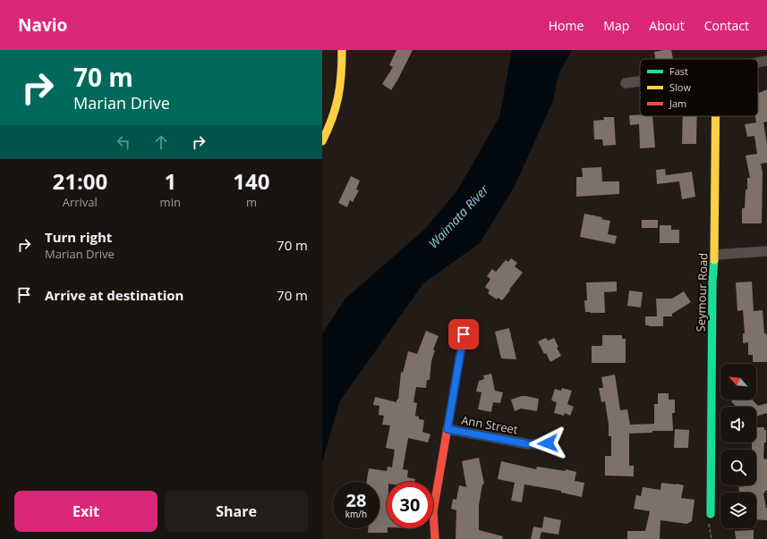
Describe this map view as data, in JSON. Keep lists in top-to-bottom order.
{
  "streets": {
    "street": ["Seymour Road", "Ann Street"]
  },
  "water": ["Waimata River"],
  "legend": ["Fast", "Slow", "Jam"],
  "north": "top left",
  "page": {
    "header": "Navio",
    "nav": [
      "Home",
      "Map",
      "About",
      "Contact"
    ],
    "turn": ["70 m", "Marian Drive"],
    "eta": [
      "21:00",
      "Arrival",
      "1",
      "min",
      "140",
      "m"
    ],
    "list": [
      {
        "name": "Turn right",
        "note": "Marian Drive",
        "value": "70 m"
      },
      {
        "name": "Arrive at destination",
        "value": "70 m"
      }
    ],
    "speed": "28 km/h",
    "limit": "30",
    "buttons": ["Exit", "Share"]
  }
}
